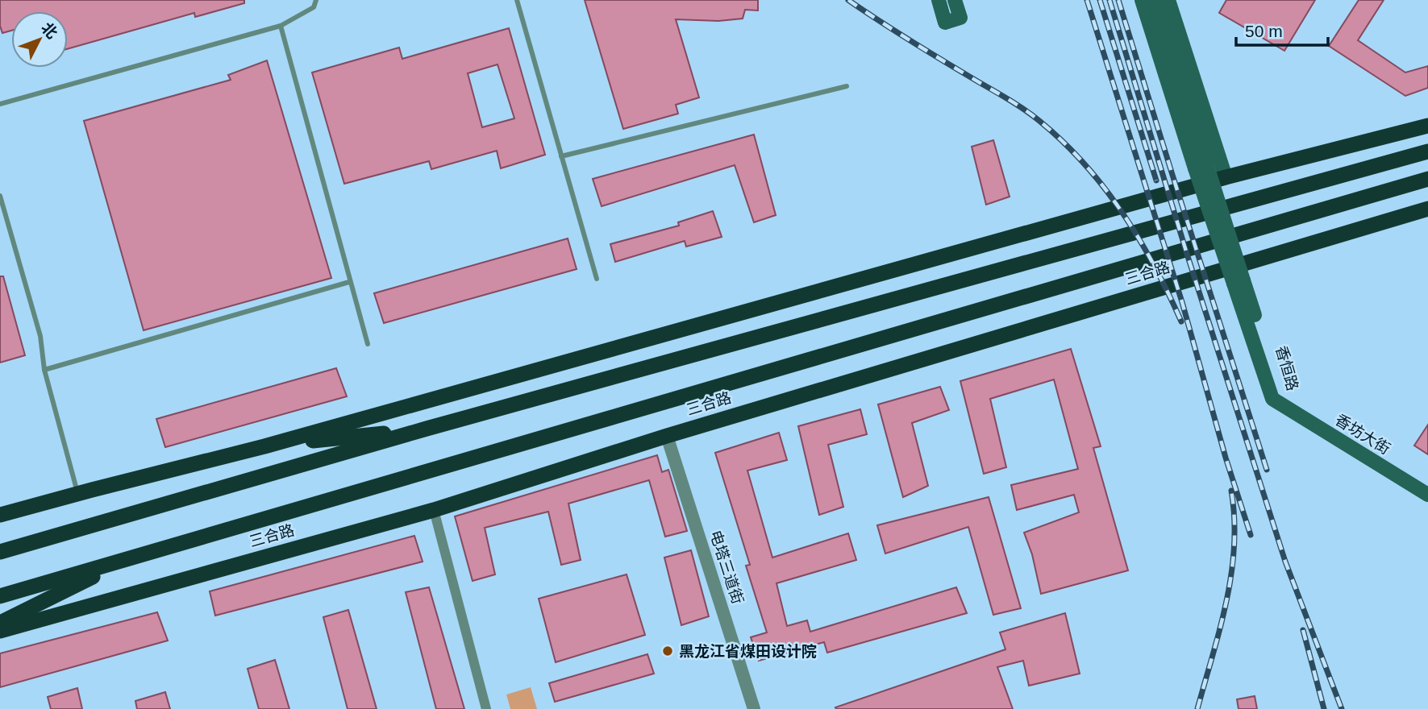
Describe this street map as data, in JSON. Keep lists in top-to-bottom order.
{
  "streets": {
    "highway": ["三合路"],
    "main road": ["香恒路", "香坊大街"],
    "street": ["电塔三道街"]
  },
  "crossings": [
    ["三合路", "电塔三道街"],
    ["香恒路", "香坊大街"]
  ],
  "places": ["黑龙江省煤田设计院"],
  "scale_bar": "50 m",
  "north": "top right"
}
